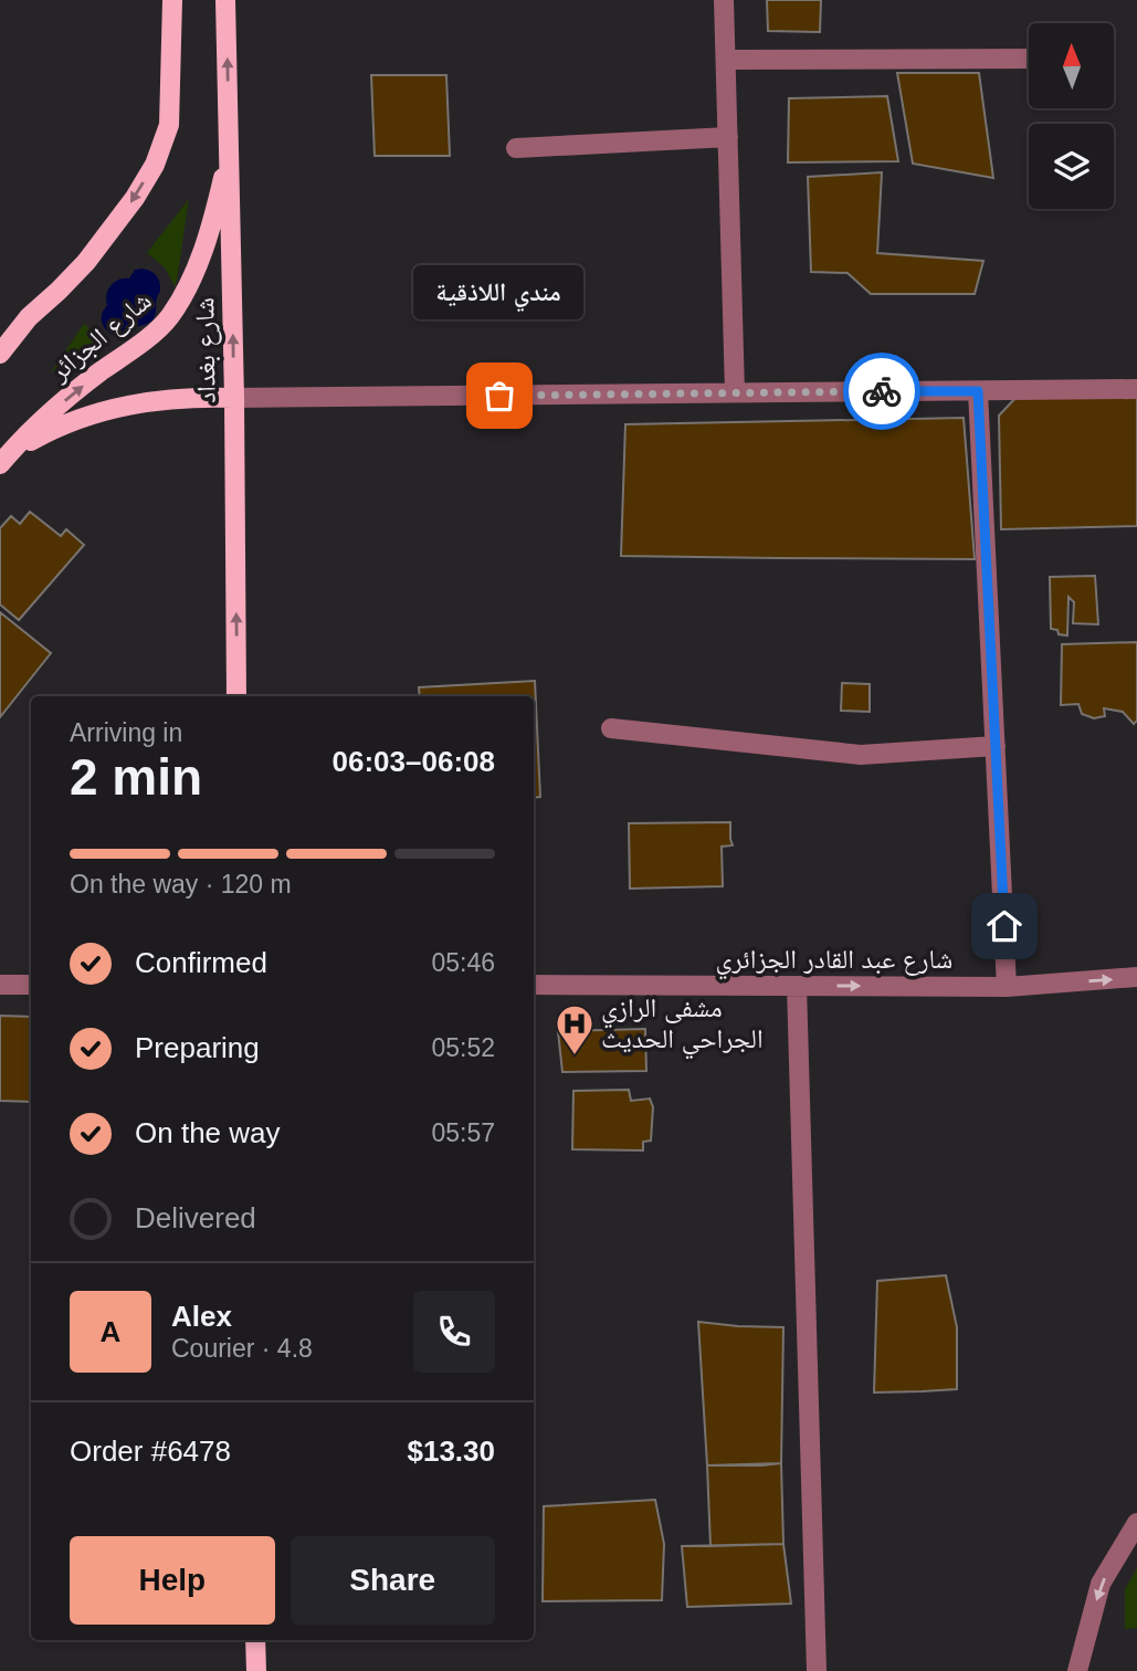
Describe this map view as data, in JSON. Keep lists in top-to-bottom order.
{
  "streets": {
    "main road": ["شارع الجزائر", "شارع بغداد"],
    "street": ["شارع عبد القادر الجزائري"]
  },
  "crossings": [
    ["شارع الجزائر", "شارع بغداد"]
  ],
  "one_way": ["شارع بغداد", "شارع عبد القادر الجزائري"],
  "places": {
    "other": ["مندي اللاذقية"],
    "hospital": ["مشفى الرازي الجراحي الحديث"]
  },
  "north": "top",
  "page": {
    "bubble": "مندي اللاذقية",
    "heading": ["2 min", "Arriving in", "06:03–06:08"],
    "panel": [
      "Alex",
      "Courier · 4.8",
      "Order #6478",
      "$13.30"
    ],
    "bar": "On the way · 120 m",
    "list": [
      ["Confirmed", "05:46"],
      ["Preparing", "05:52"],
      ["On the way", "05:57"],
      "Delivered"
    ],
    "round": "A",
    "buttons": ["Help", "Share"]
  }
}
